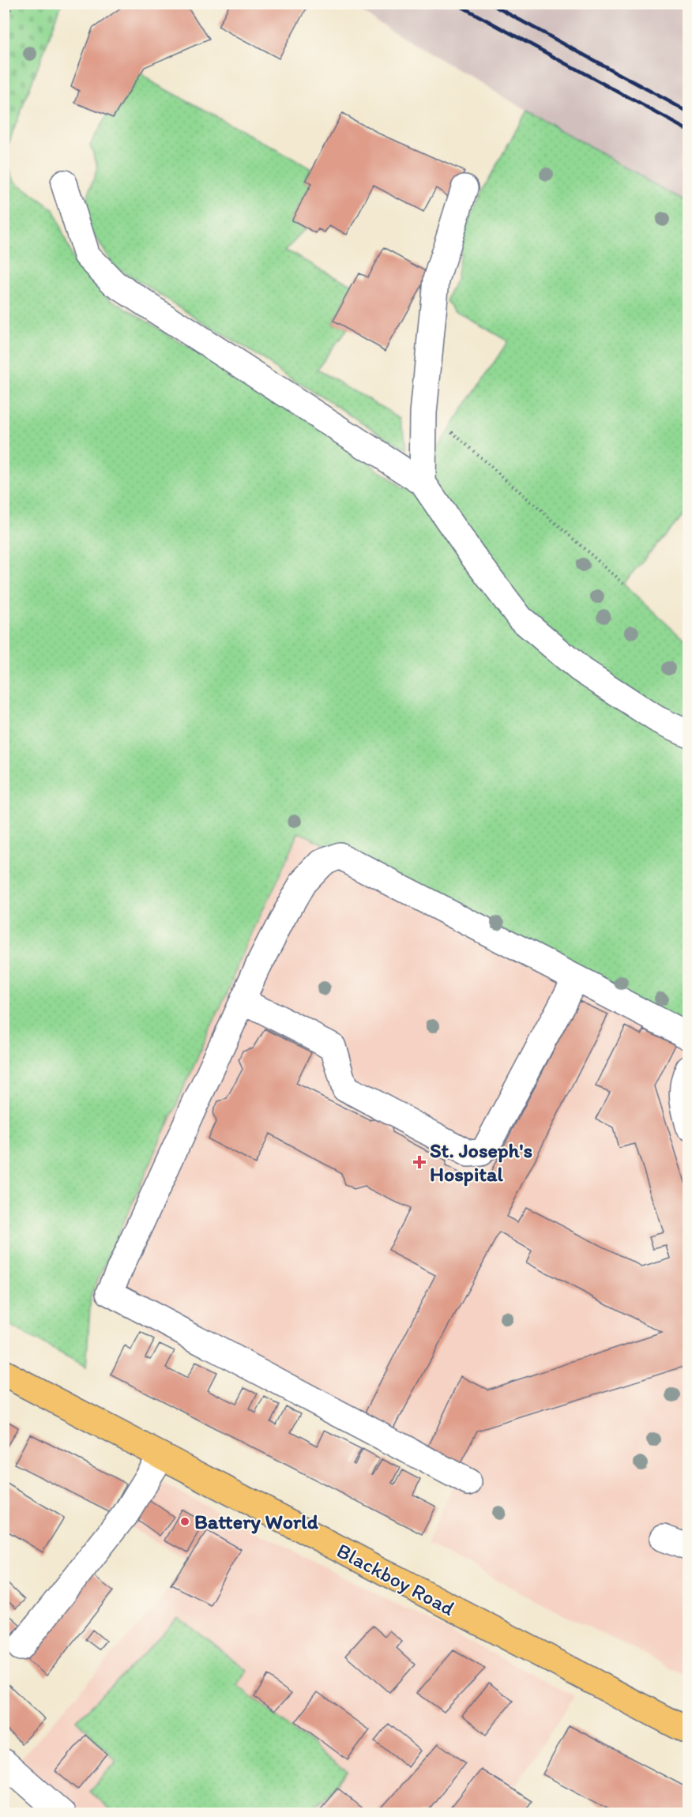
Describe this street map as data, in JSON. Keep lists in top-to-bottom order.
{
  "streets": {
    "main road": ["Blackboy Road"]
  },
  "places": {
    "health": ["St. Joseph's Hospital"],
    "other": ["Battery World"]
  }
}
